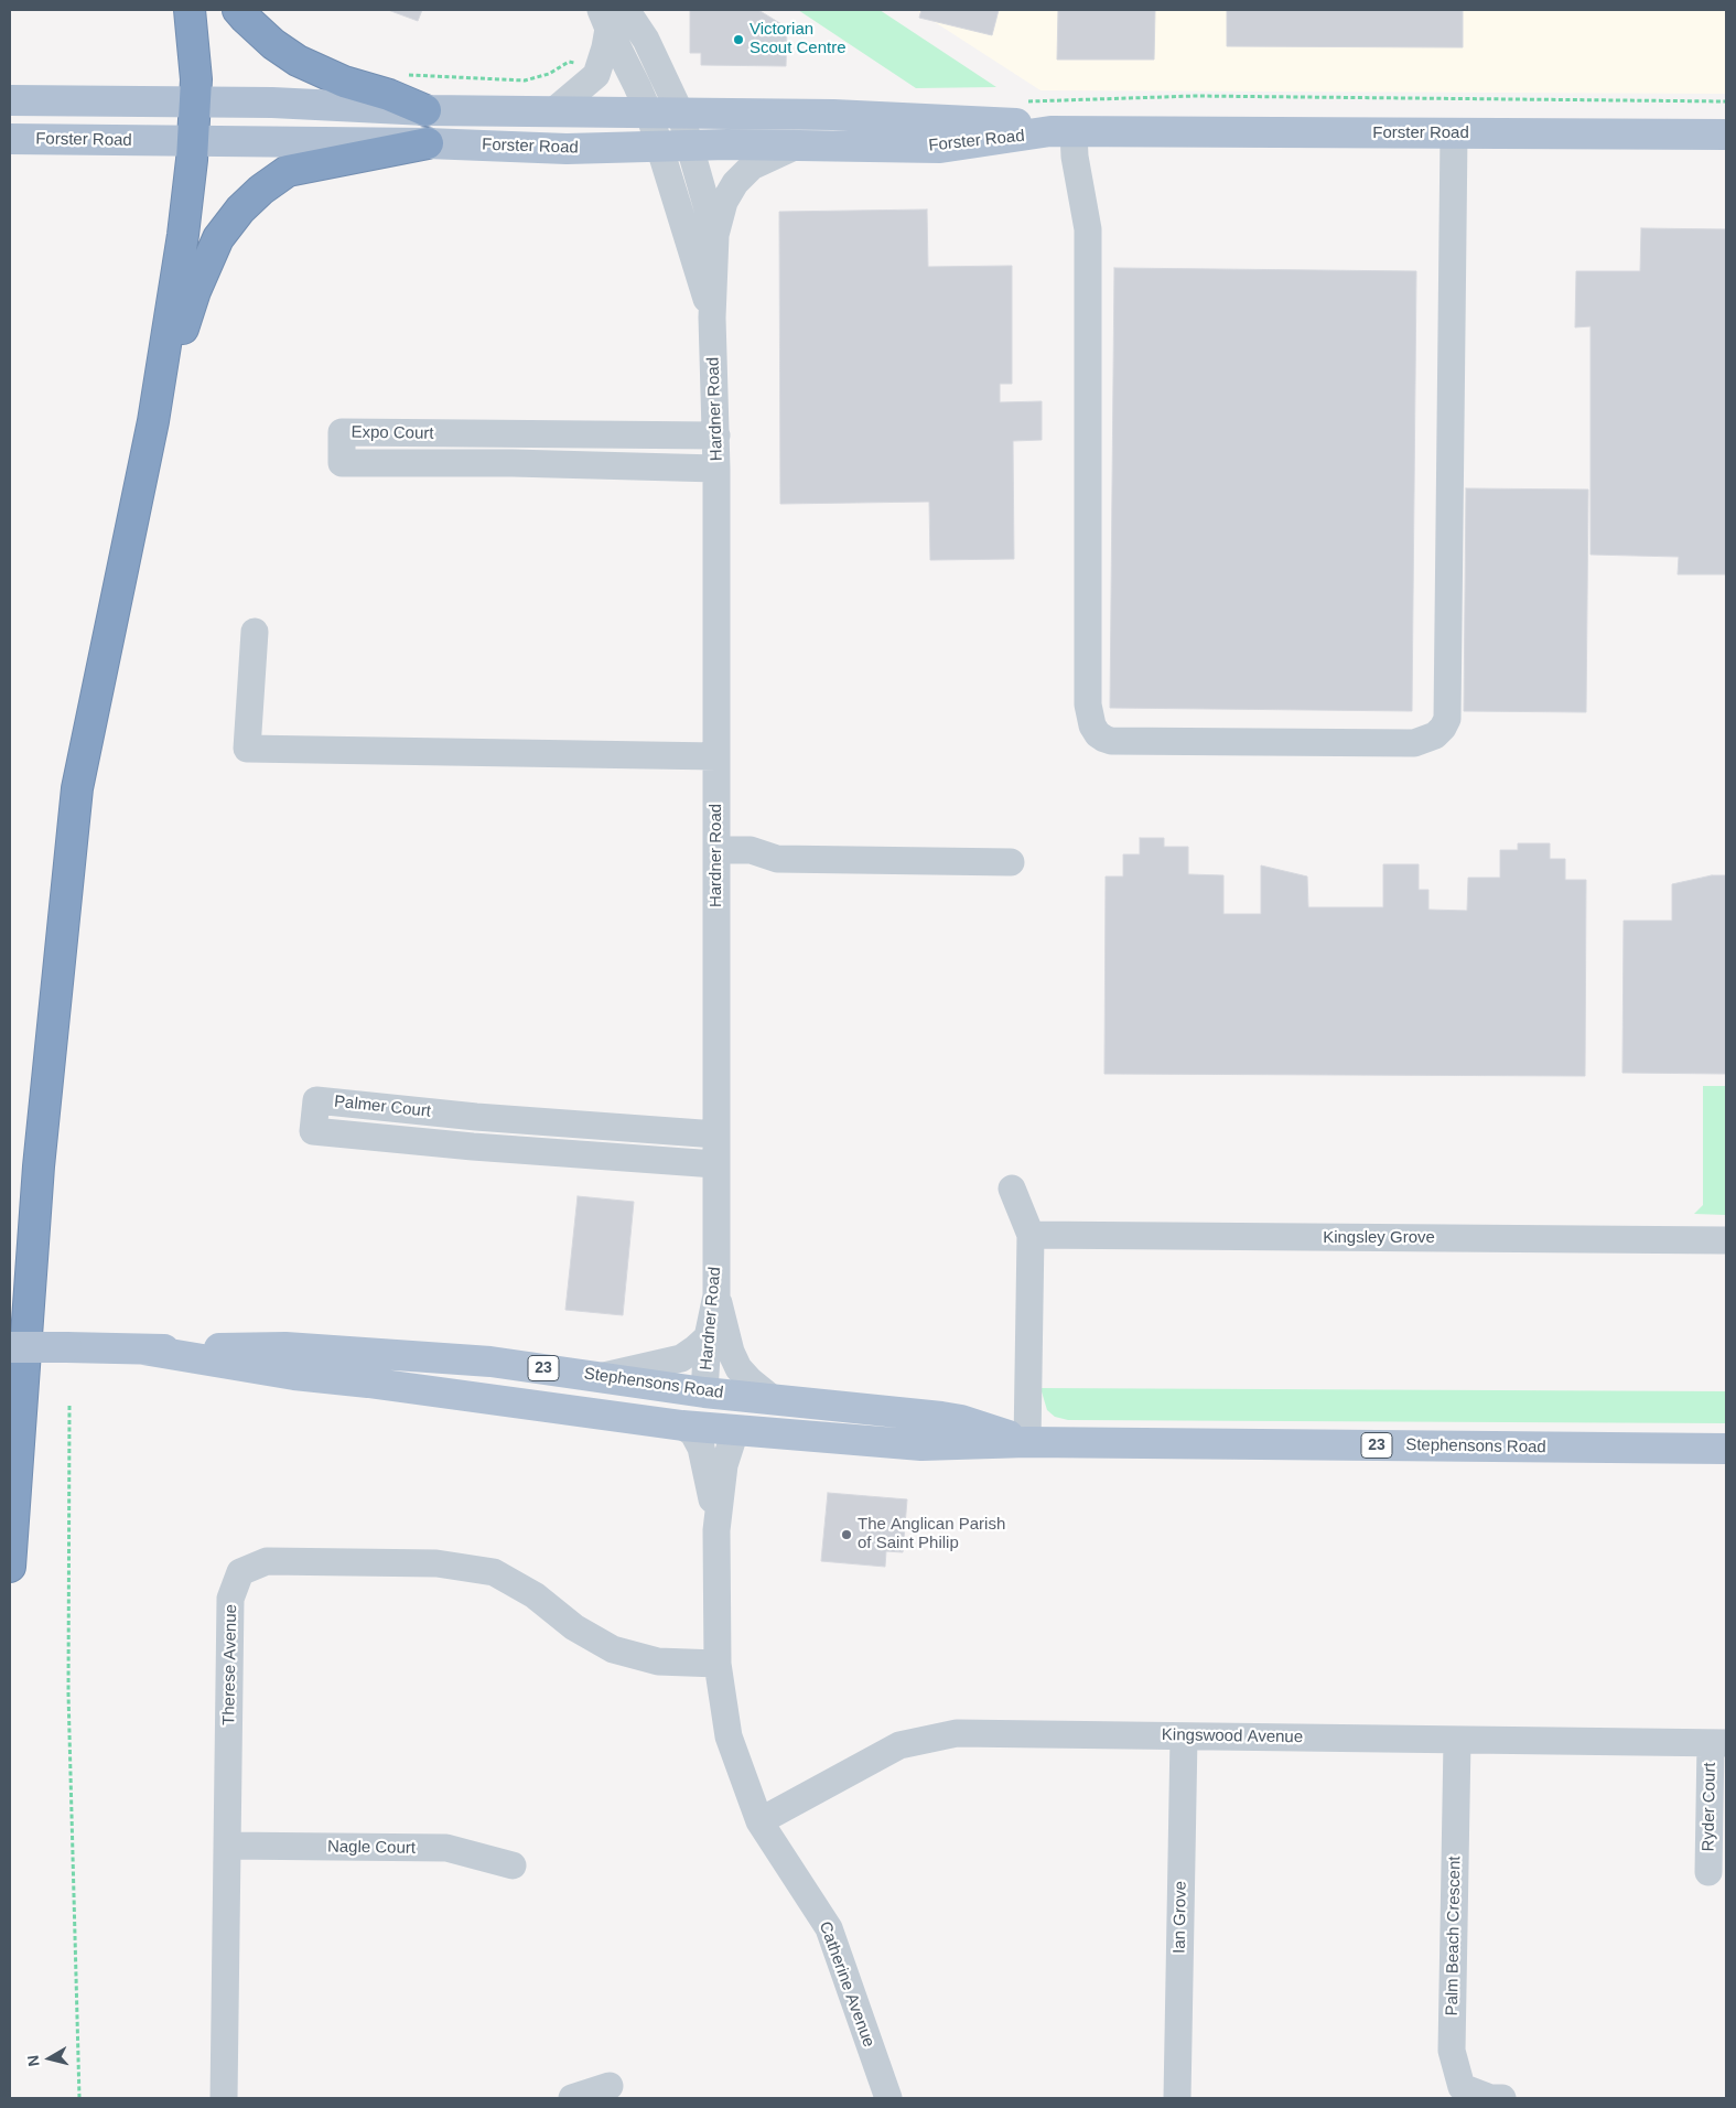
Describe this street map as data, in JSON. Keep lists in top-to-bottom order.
{
  "streets": {
    "main road": ["Forster Road", "23", "Stephensons Road"],
    "street": [
      "Hardner Road",
      "Expo Court",
      "Palmer Court",
      "Kingsley Grove",
      "Therese Avenue",
      "Kingswood Avenue",
      "Ryder Court",
      "Nagle Court",
      "Ian Grove",
      "Palm Beach Crescent",
      "Catherine Avenue"
    ]
  },
  "crossings": [
    ["Forster Road", "Hardner Road"],
    ["Hardner Road", "Expo Court"],
    ["Hardner Road", "Palmer Court"],
    ["Hardner Road", "Stephensons Road"],
    ["Stephensons Road", "Catherine Avenue"],
    ["Therese Avenue", "Nagle Court"],
    ["Therese Avenue", "Catherine Avenue"],
    ["Kingswood Avenue", "Ryder Court"],
    ["Kingswood Avenue", "Ian Grove"],
    ["Kingswood Avenue", "Palm Beach Crescent"],
    ["Kingswood Avenue", "Catherine Avenue"]
  ],
  "places": ["Victorian Scout Centre", "The Anglican Parish of Saint Philip"],
  "north": "left"
}
